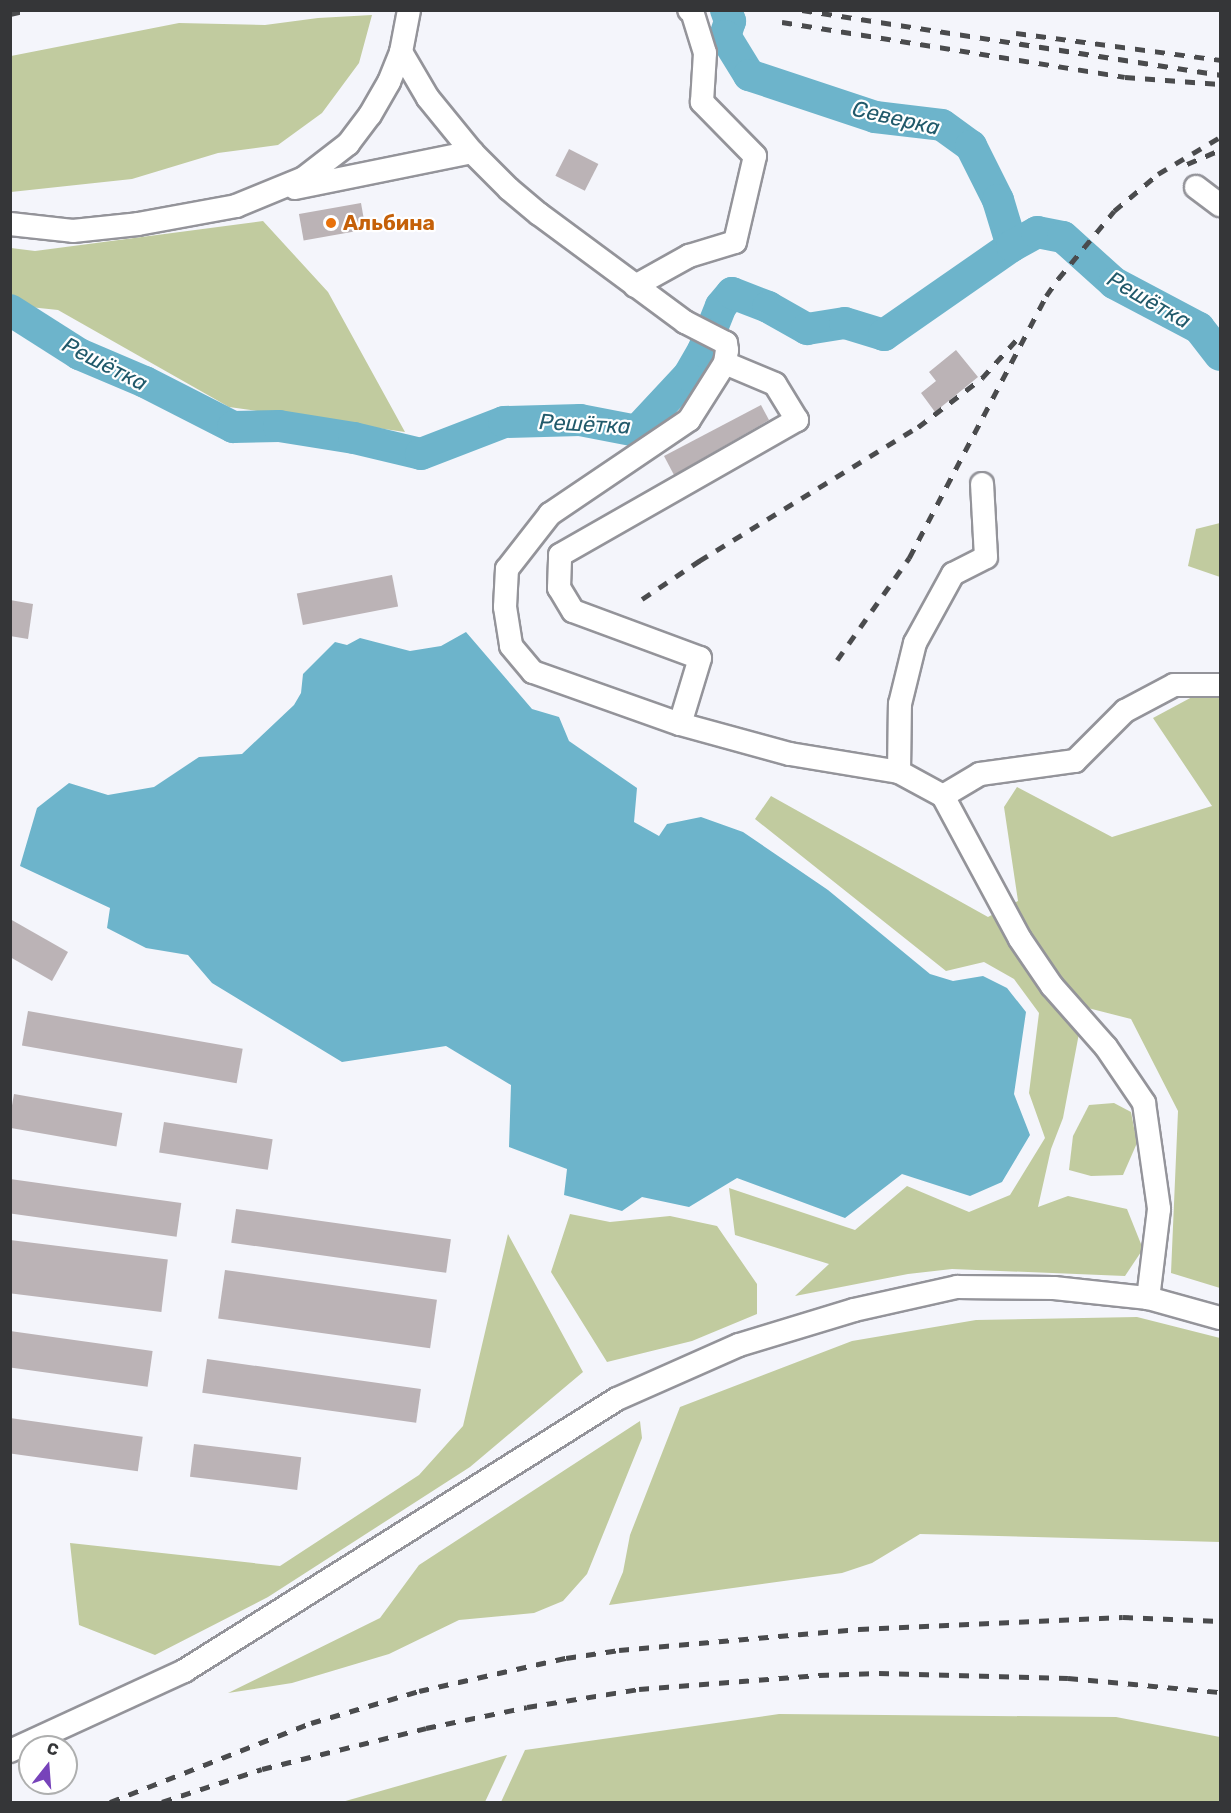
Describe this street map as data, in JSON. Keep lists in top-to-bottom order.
{
  "water": ["Северка", "Решётка"],
  "places": ["Альбина"],
  "north": "top"
}
